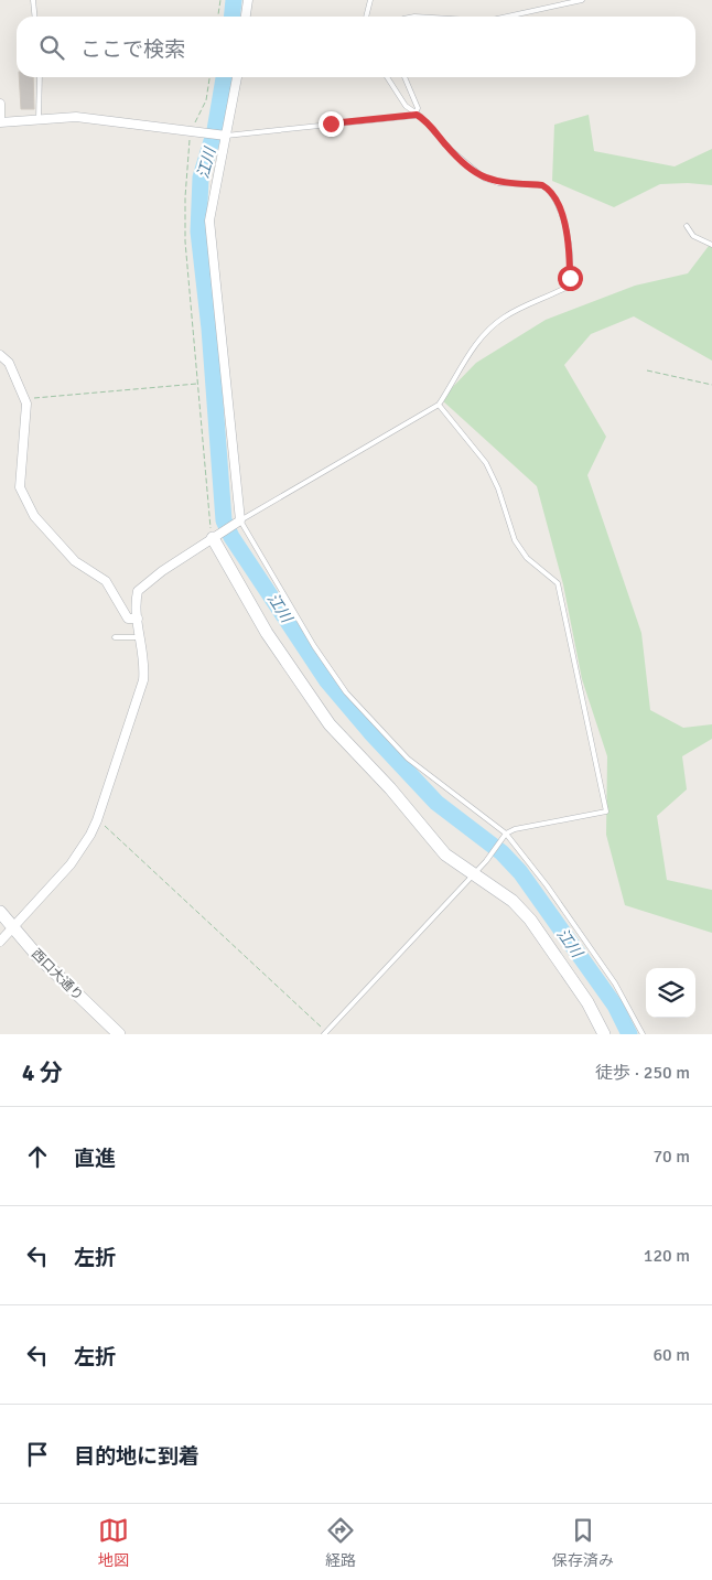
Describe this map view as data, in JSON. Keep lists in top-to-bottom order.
{
  "streets": {
    "street": ["西口大通り"]
  },
  "water": ["江川"],
  "page": {
    "search": "ここで検索",
    "heading": ["4 分", "徒歩 · 250 m"],
    "list": [
      ["直進", "70 m"],
      ["左折", "120 m"],
      ["左折", "60 m"],
      "目的地に到着"
    ],
    "nav": ["地図", "経路", "保存済み"]
  }
}
